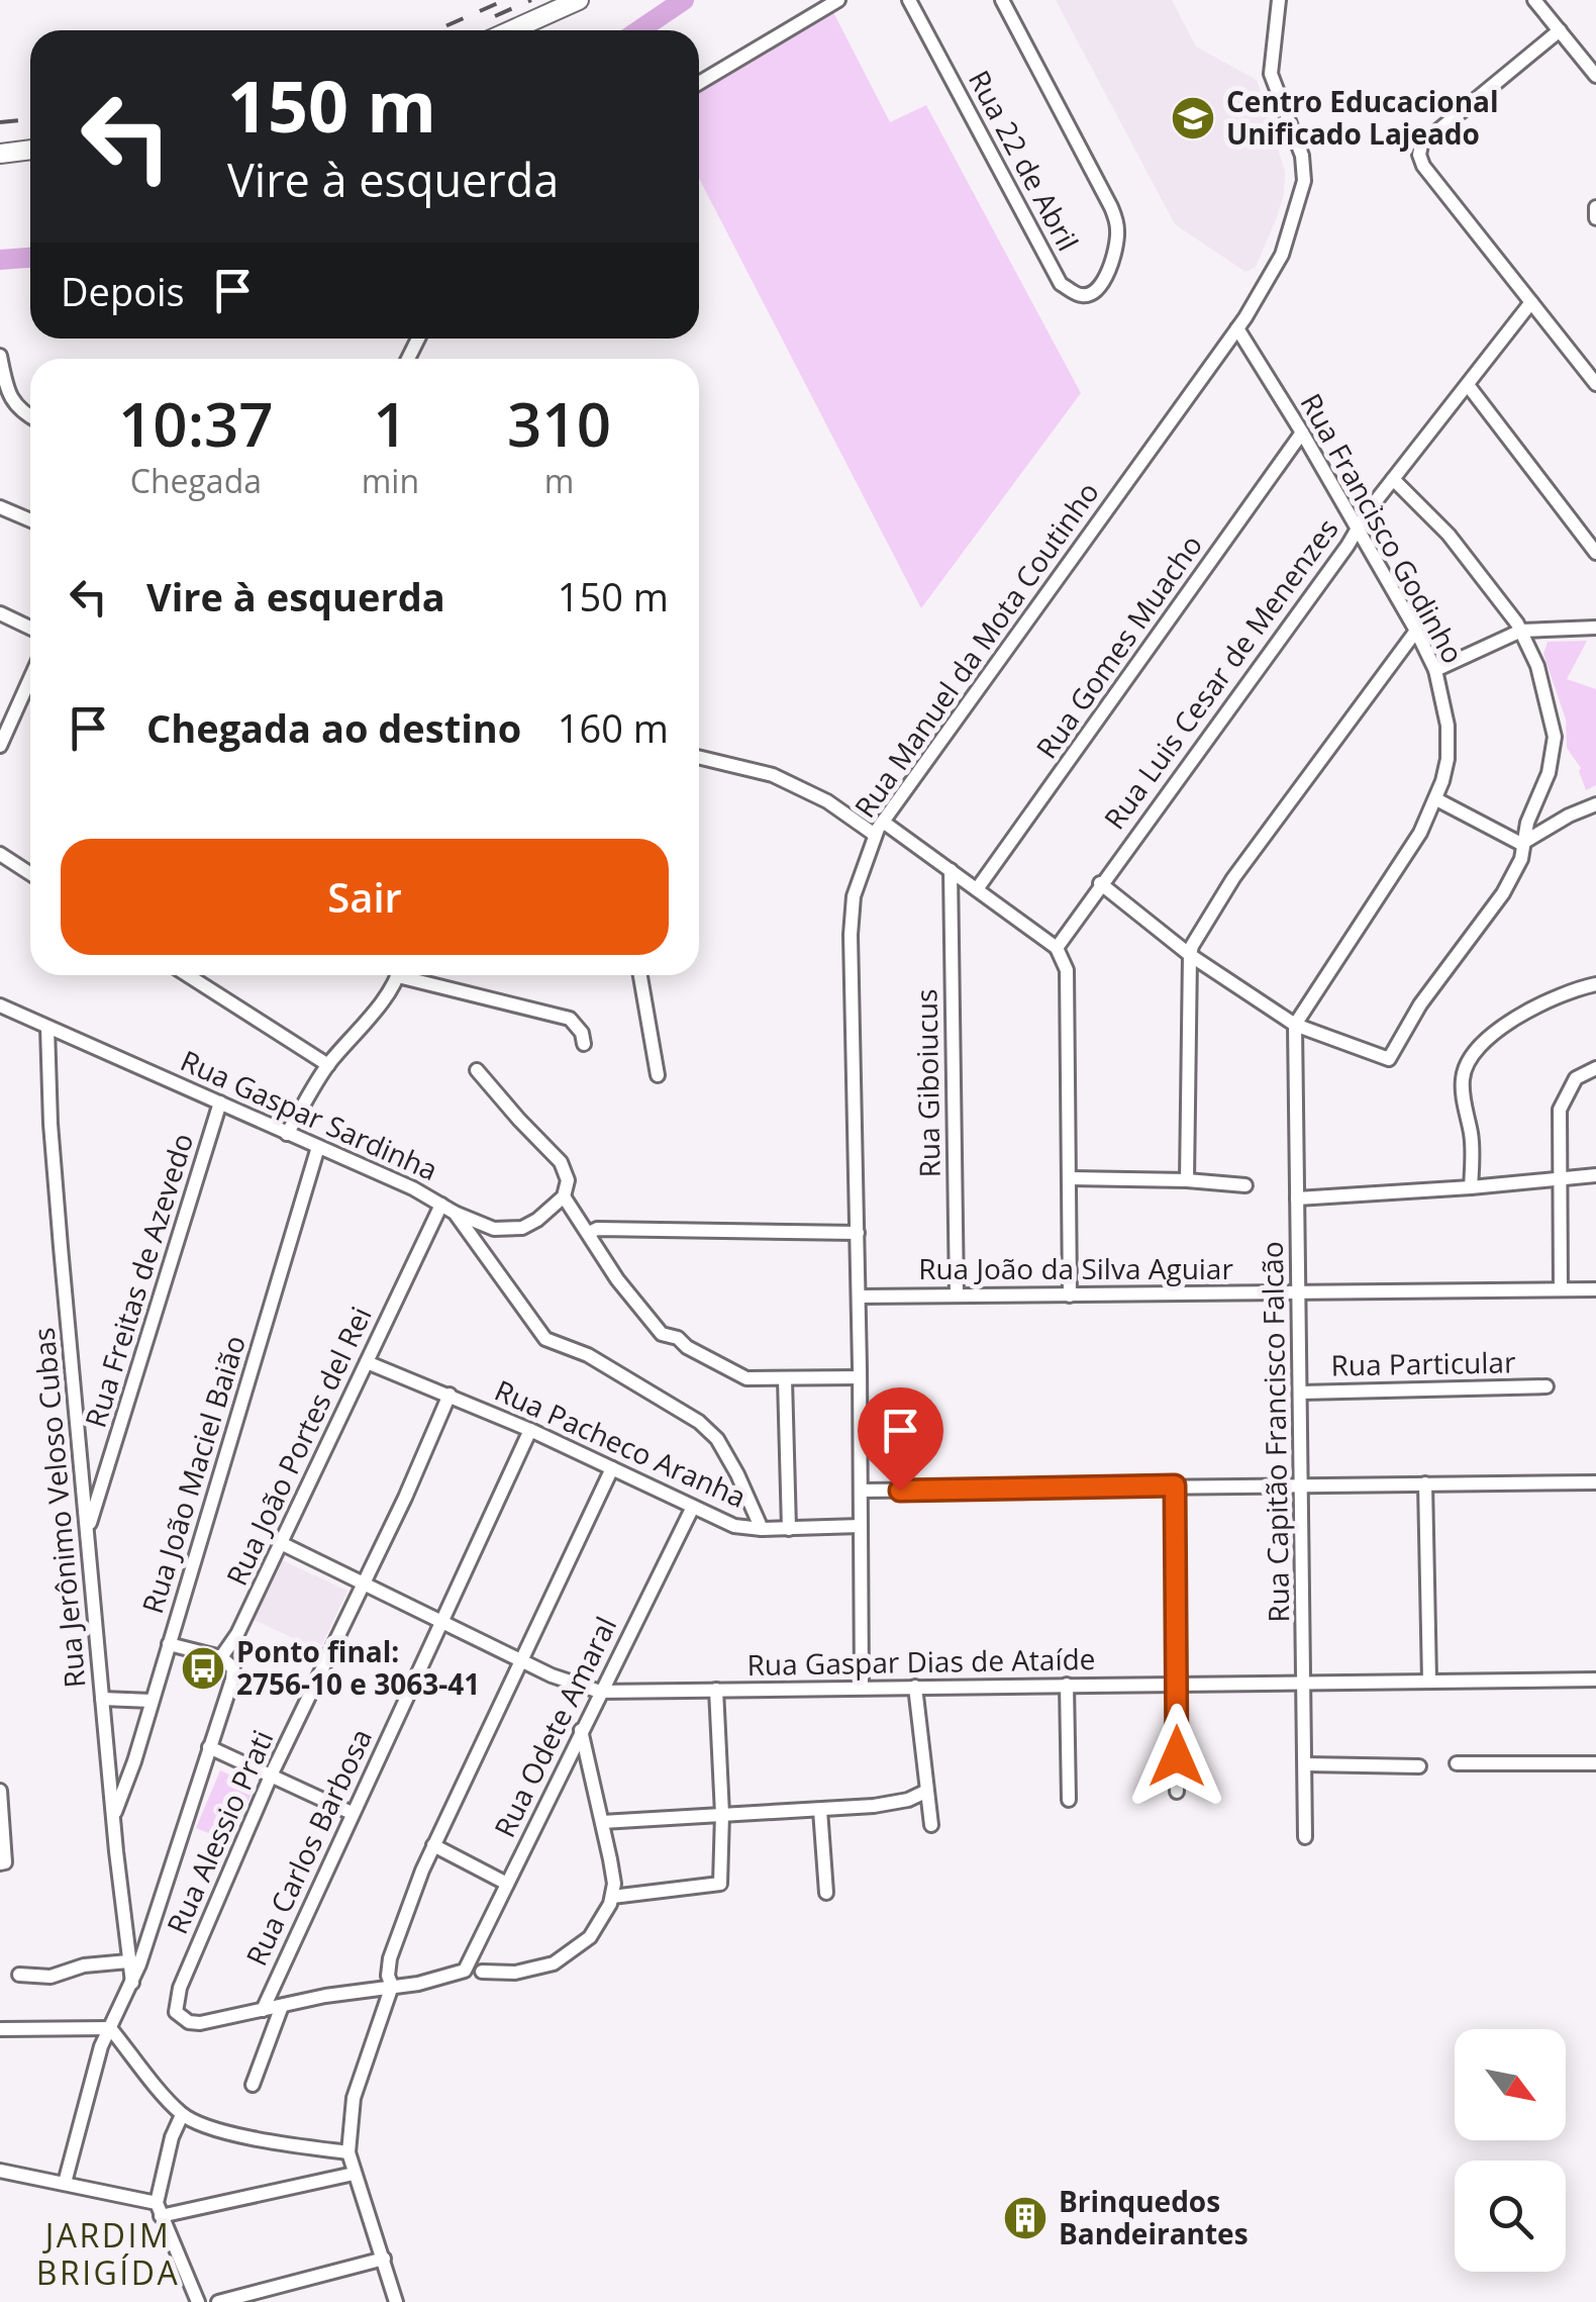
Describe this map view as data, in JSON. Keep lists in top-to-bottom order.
{
  "streets": {
    "street": [
      "Rua 22 de Abril",
      "Rua Francisco Godinho",
      "Rua Gomes Muacho",
      "Rua Manuel da Mota Coutinho",
      "Rua Luis Cesar de Menenzes",
      "Rua Giboiucus",
      "Rua Gaspar Sardinha",
      "Rua João da Silva Aguiar",
      "Rua Freitas de Azevedo",
      "Rua Particular",
      "Rua Capitão Francisco Falcão",
      "Rua Pacheco Aranha",
      "Rua João Portes del Rei",
      "Rua João Maciel Baião",
      "Rua Jerônimo Veloso Cubas",
      "Rua Gaspar Dias de Ataíde",
      "Rua Odete Amaral",
      "Rua Alessio Prati",
      "Rua Carlos Barbosa"
    ]
  },
  "crossings": [
    ["Rua Francisco Godinho", "Rua Gomes Muacho"],
    ["Rua Francisco Godinho", "Rua Manuel da Mota Coutinho"],
    ["Rua Francisco Godinho", "Rua Luis Cesar de Menenzes"],
    ["Rua Francisco Godinho", "Rua Capitão Francisco Falcão"],
    ["Rua Manuel da Mota Coutinho", "Rua João da Silva Aguiar"],
    ["Rua Manuel da Mota Coutinho", "Rua Pacheco Aranha"],
    ["Rua Manuel da Mota Coutinho", "Rua Gaspar Dias de Ataíde"],
    ["Rua Giboiucus", "Rua João da Silva Aguiar"],
    ["Rua Gaspar Sardinha", "Rua Freitas de Azevedo"],
    ["Rua Gaspar Sardinha", "Rua Pacheco Aranha"],
    ["Rua Gaspar Sardinha", "Rua João Portes del Rei"],
    ["Rua Gaspar Sardinha", "Rua João Maciel Baião"],
    ["Rua Gaspar Sardinha", "Rua Jerônimo Veloso Cubas"],
    ["Rua João da Silva Aguiar", "Rua Capitão Francisco Falcão"],
    ["Rua Freitas de Azevedo", "Rua Jerônimo Veloso Cubas"],
    ["Rua Particular", "Rua Capitão Francisco Falcão"],
    ["Rua Capitão Francisco Falcão", "Rua Gaspar Dias de Ataíde"],
    ["Rua Pacheco Aranha", "Rua João Portes del Rei"],
    ["Rua Pacheco Aranha", "Rua Odete Amaral"],
    ["Rua Pacheco Aranha", "Rua Alessio Prati"],
    ["Rua Pacheco Aranha", "Rua Carlos Barbosa"],
    ["Rua João Portes del Rei", "Rua Gaspar Dias de Ataíde"],
    ["Rua João Maciel Baião", "Rua Jerônimo Veloso Cubas"],
    ["Rua Gaspar Dias de Ataíde", "Rua Odete Amaral"],
    ["Rua Gaspar Dias de Ataíde", "Rua Alessio Prati"],
    ["Rua Gaspar Dias de Ataíde", "Rua Carlos Barbosa"],
    ["Rua Alessio Prati", "Rua Carlos Barbosa"]
  ],
  "districts": ["JARDIM BRIGÍDA"],
  "places": {
    "school or university": ["Centro Educacional Unificado Lajeado"],
    "bus stop": ["Ponto final: 2756-10 e 3063-41"],
    "building": ["Brinquedos Bandeirantes"]
  },
  "north": "bottom right",
  "page": {
    "turn": ["150 m", "Vire à esquerda"],
    "then": "Depois",
    "eta": [
      "10:37",
      "Chegada",
      "1",
      "min",
      "310",
      "m"
    ],
    "list": [
      {
        "name": "Vire à esquerda",
        "value": "150 m"
      },
      {
        "name": "Chegada ao destino",
        "value": "160 m"
      }
    ],
    "buttons": "Sair"
  }
}
